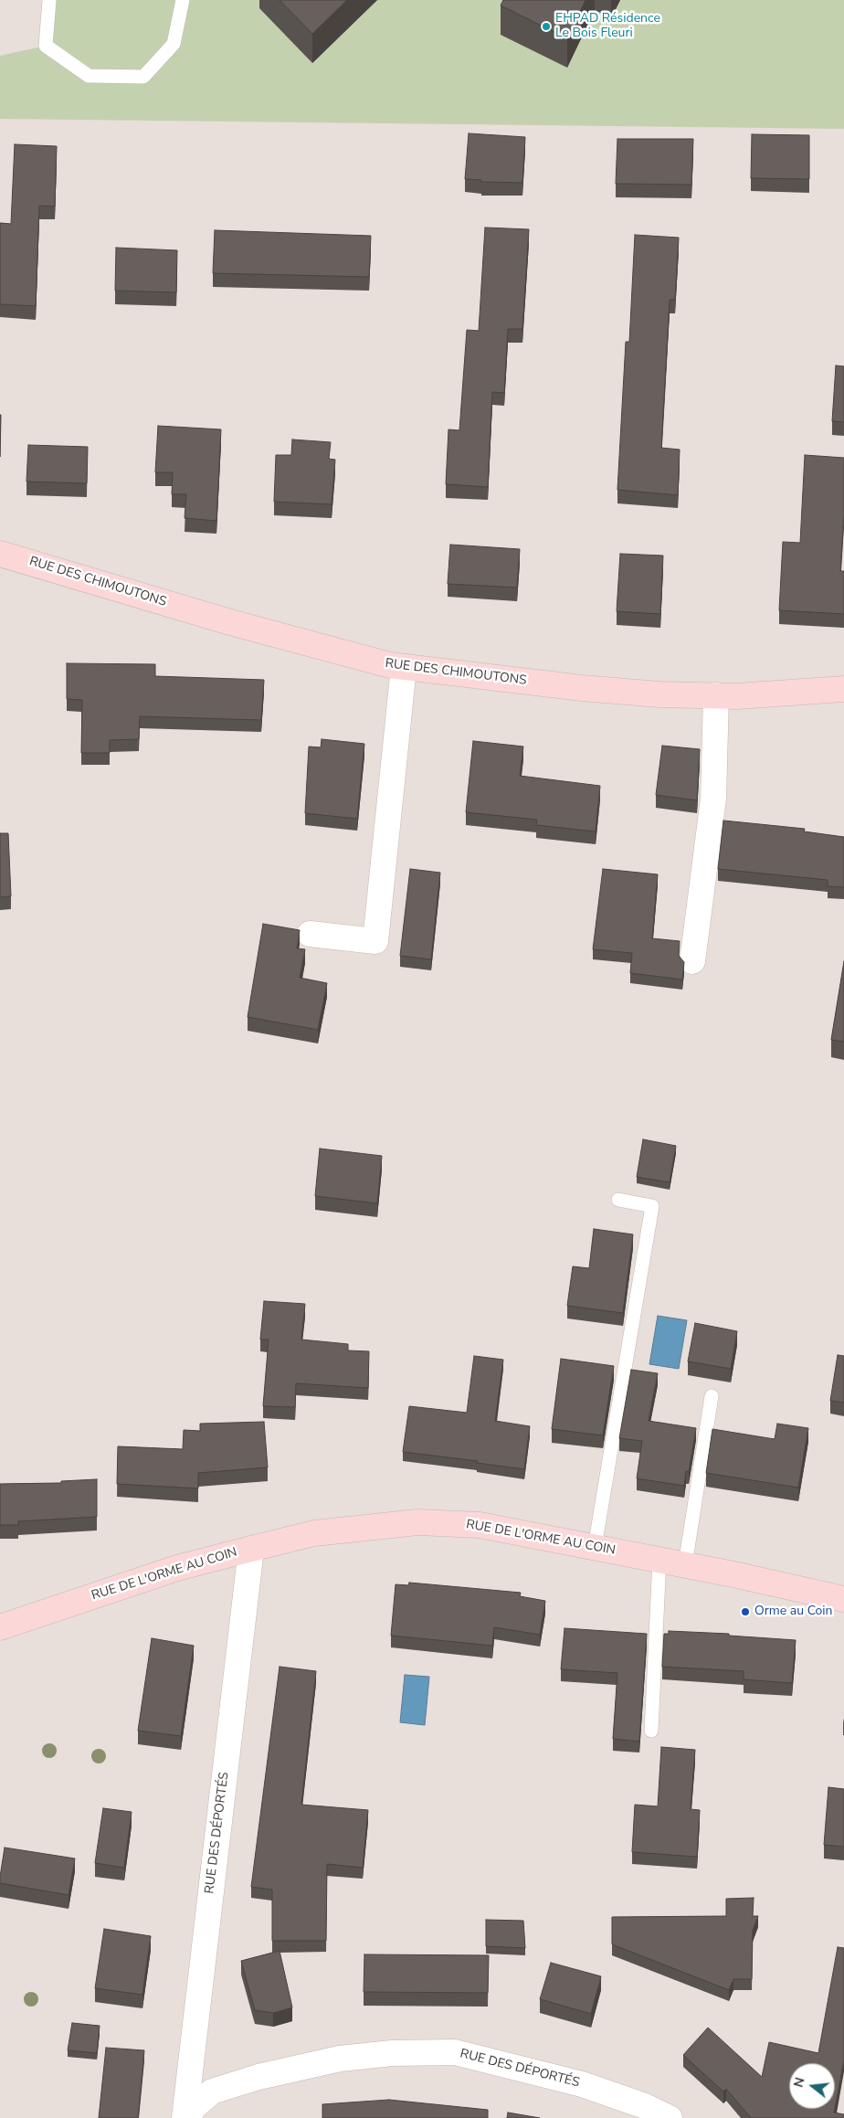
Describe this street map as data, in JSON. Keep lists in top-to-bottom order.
{
  "streets": {
    "main road": ["RUE DES CHIMOUTONS", "RUE DE L'ORME AU COIN"],
    "street": ["RUE DES DÉPORTÉS"]
  },
  "crossings": [
    ["RUE DE L'ORME AU COIN", "RUE DES DÉPORTÉS"]
  ],
  "places": ["EHPAD Résidence Le Bois Fleuri", "Orme au Coin"],
  "north": "left"
}
